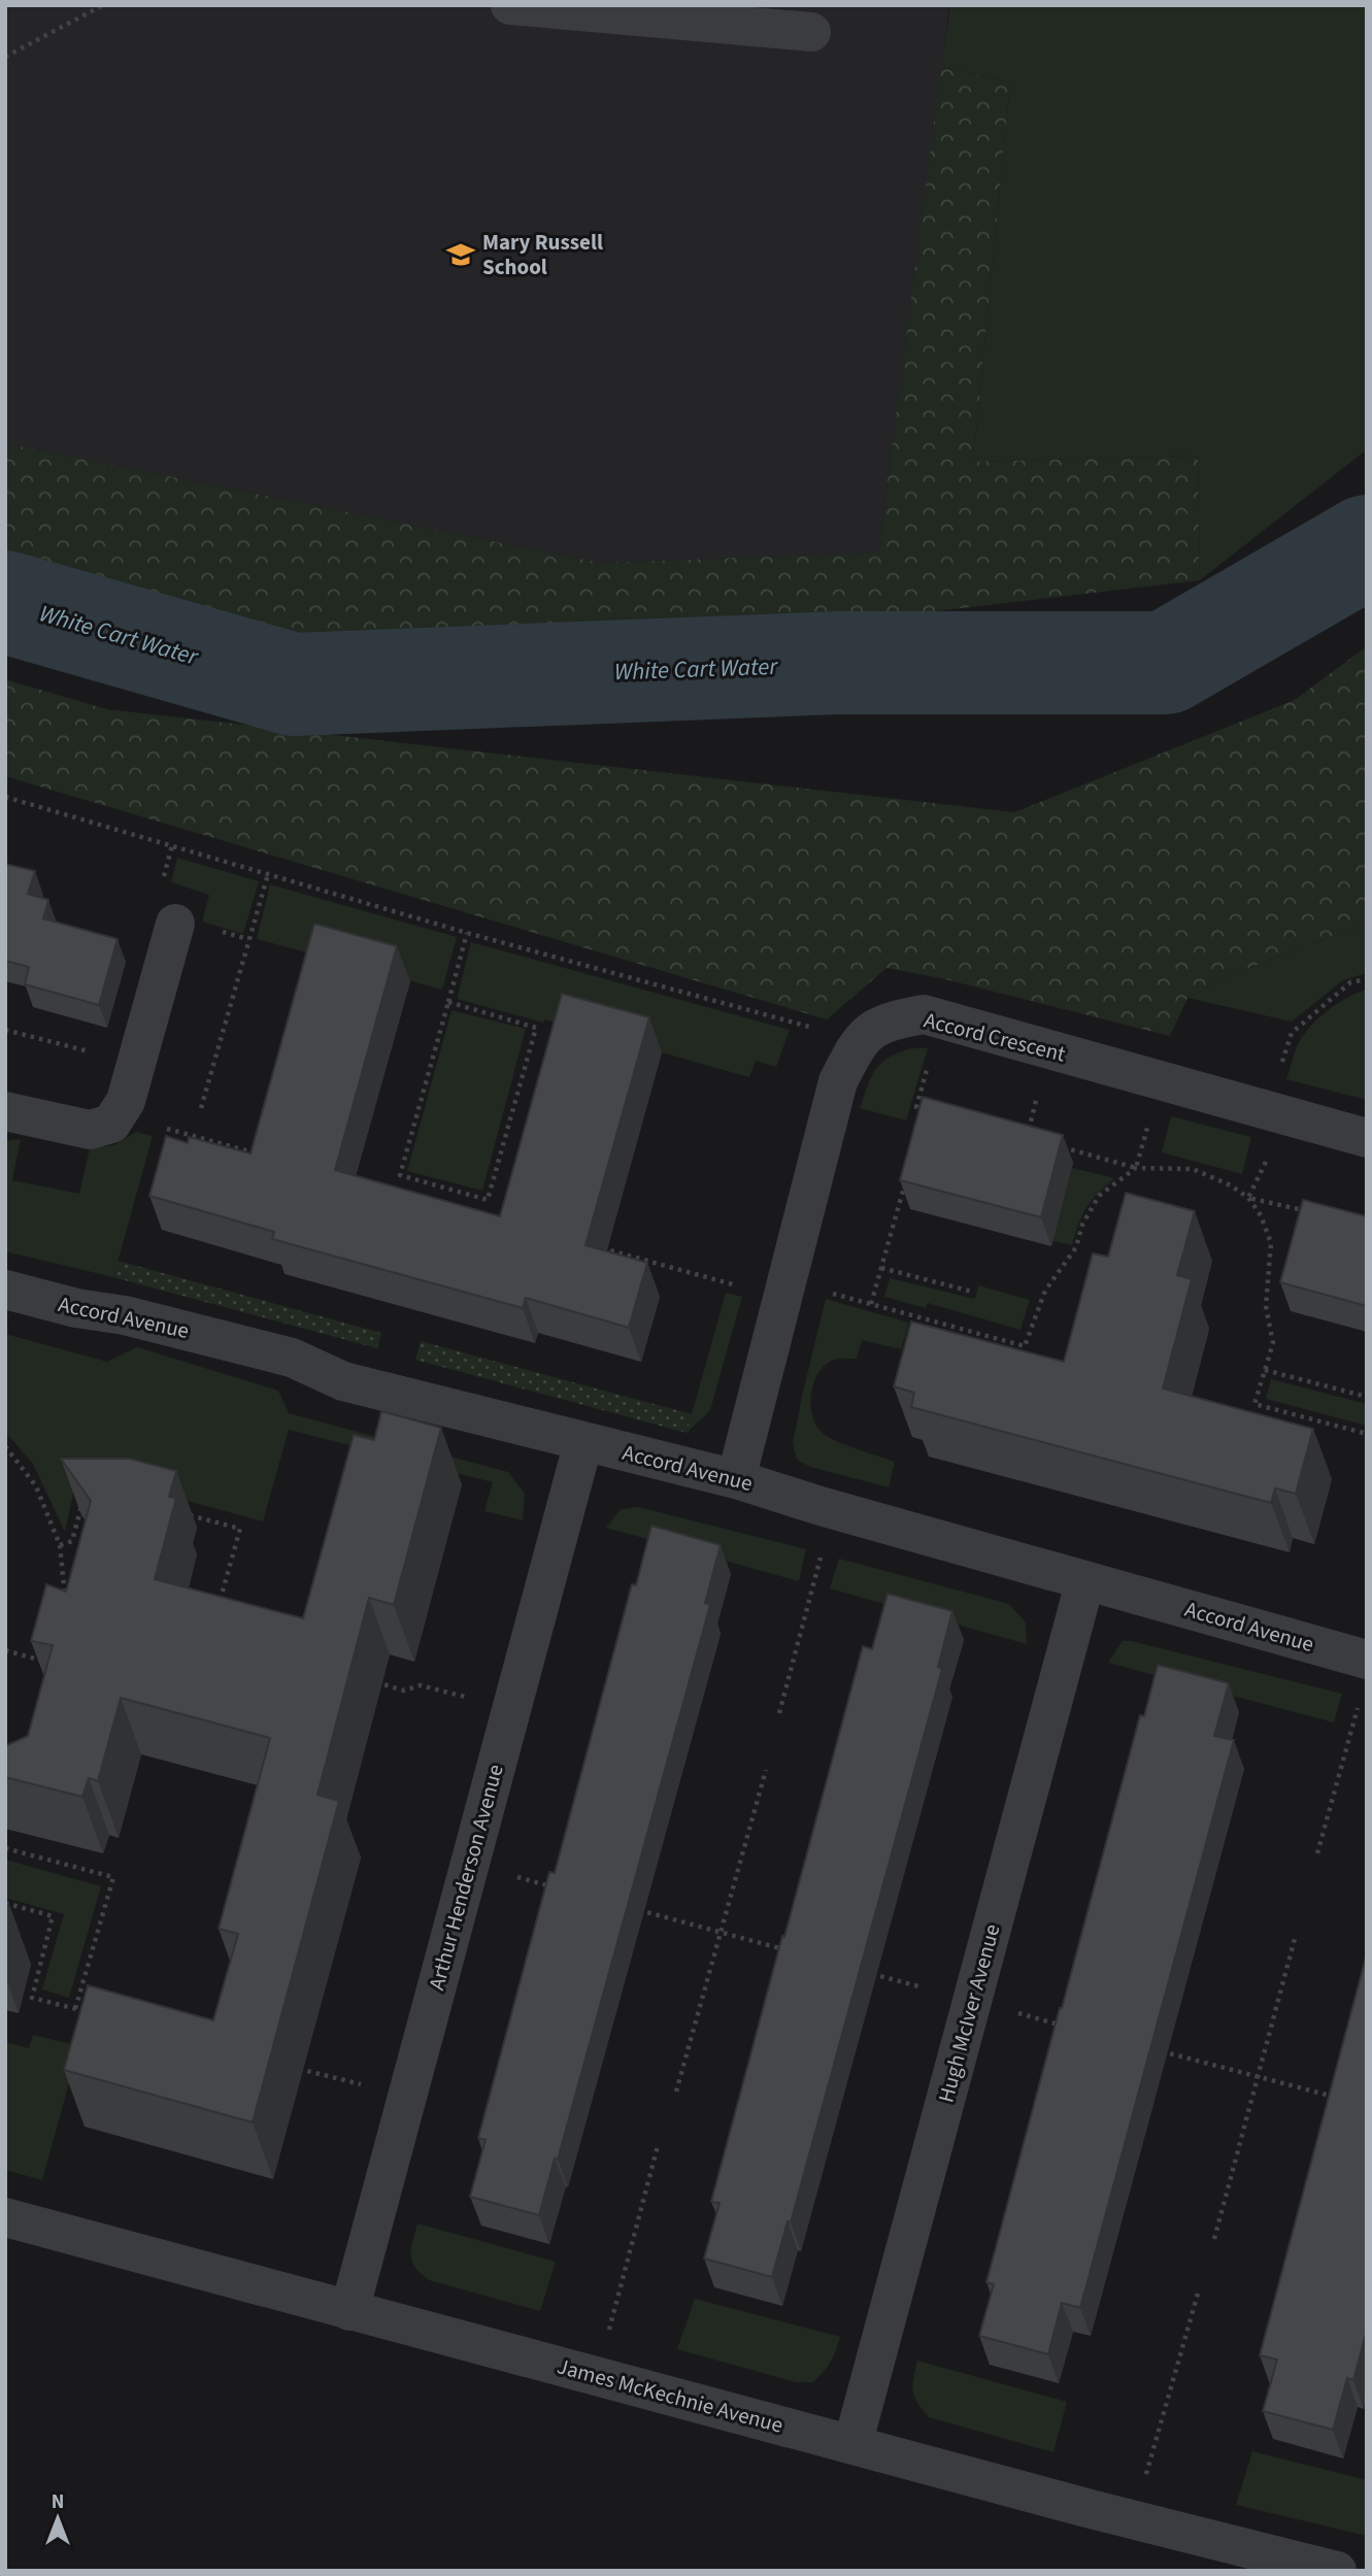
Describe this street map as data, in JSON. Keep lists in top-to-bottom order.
{
  "streets": {
    "street": [
      "Accord Crescent",
      "Accord Avenue",
      "Arthur Henderson Avenue",
      "Hugh McIver Avenue",
      "James McKechnie Avenue"
    ]
  },
  "crossings": [
    ["Accord Crescent", "Accord Avenue"],
    ["Accord Avenue", "Arthur Henderson Avenue"],
    ["Accord Avenue", "Hugh McIver Avenue"],
    ["Arthur Henderson Avenue", "James McKechnie Avenue"],
    ["Hugh McIver Avenue", "James McKechnie Avenue"]
  ],
  "water": ["White Cart Water"],
  "places": {
    "school or university": ["Mary Russell School"]
  },
  "north": "top"
}
